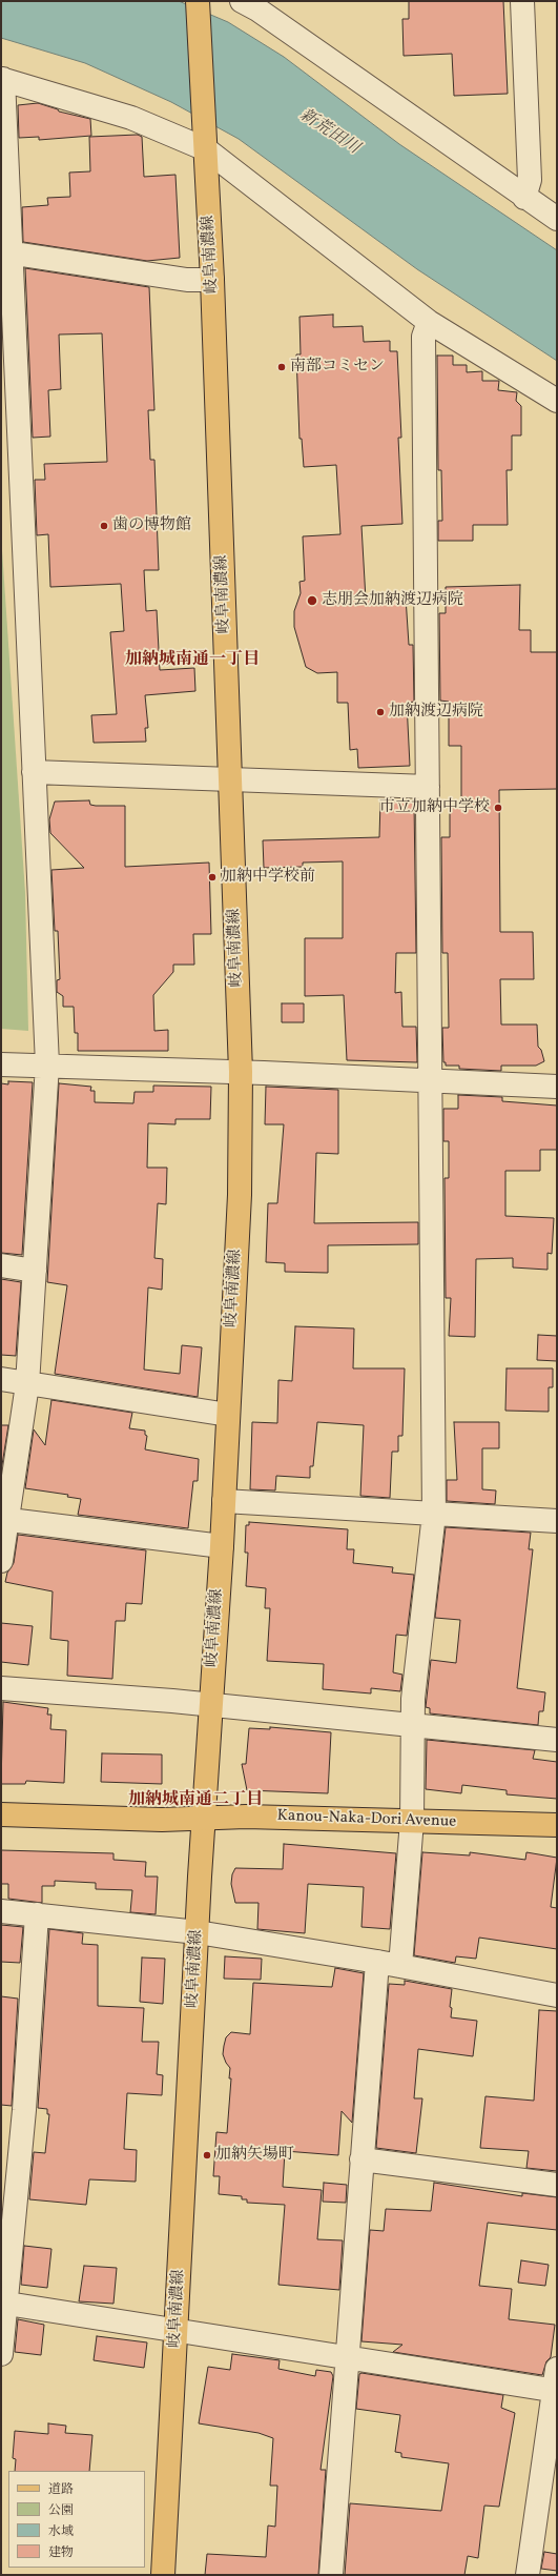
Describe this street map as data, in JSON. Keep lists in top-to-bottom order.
{
  "streets": {
    "main road": ["岐阜南濃線", "Kanou-Naka-Dori Avenue"]
  },
  "crossings": [
    ["岐阜南濃線", "Kanou-Naka-Dori Avenue"]
  ],
  "districts": ["加納城南通一丁目", "加納城南通二丁目"],
  "water": ["新荒田川"],
  "places": [
    "南部コミセン",
    "歯の博物館",
    "志朋会加納渡辺病院",
    "加納渡辺病院",
    "市立加納中学校",
    "加納中学校前",
    "加納矢場町"
  ],
  "legend": [
    "道路",
    "公園",
    "水域",
    "建物"
  ]
}
